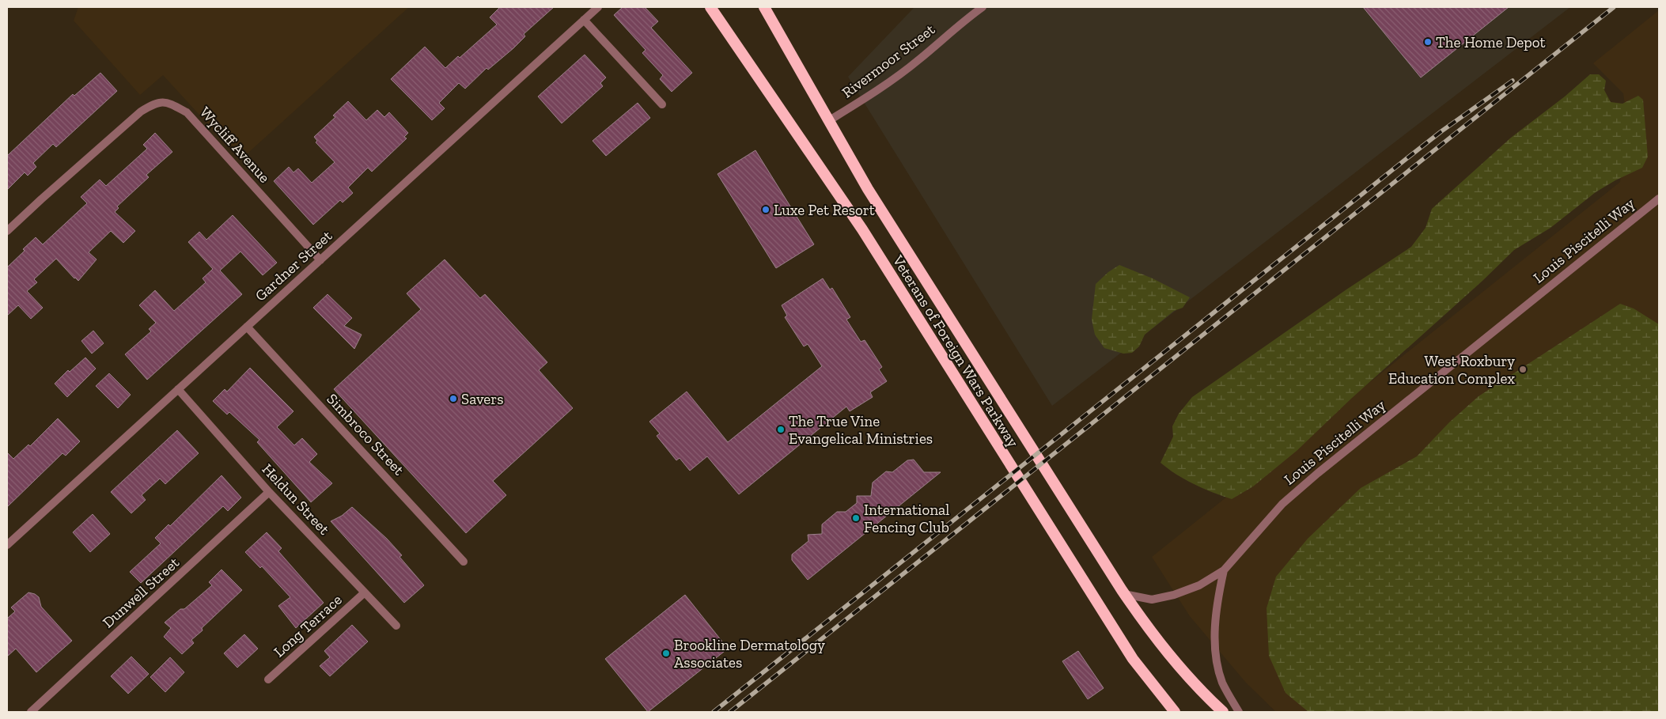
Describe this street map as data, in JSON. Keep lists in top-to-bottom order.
{
  "streets": {
    "highway": ["Veterans of Foreign Wars Parkway"],
    "street": [
      "Rivermoor Street",
      "Wycliff Avenue",
      "Louis Piscitelli Way",
      "Gardner Street",
      "Simbroco Street",
      "Heldun Street",
      "Dunwell Street",
      "Long Terrace"
    ]
  },
  "crossings": [
    ["Rivermoor Street", "Veterans of Foreign Wars Parkway"],
    ["Wycliff Avenue", "Gardner Street"],
    ["Louis Piscitelli Way", "Veterans of Foreign Wars Parkway"],
    ["Gardner Street", "Simbroco Street"],
    ["Gardner Street", "Heldun Street"],
    ["Heldun Street", "Dunwell Street"],
    ["Heldun Street", "Long Terrace"]
  ],
  "places": [
    "The Home Depot",
    "Luxe Pet Resort",
    "West Roxbury Education Complex",
    "Savers",
    "The True Vine Evangelical Ministries",
    "International Fencing Club",
    "Brookline Dermatology Associates"
  ]
}
